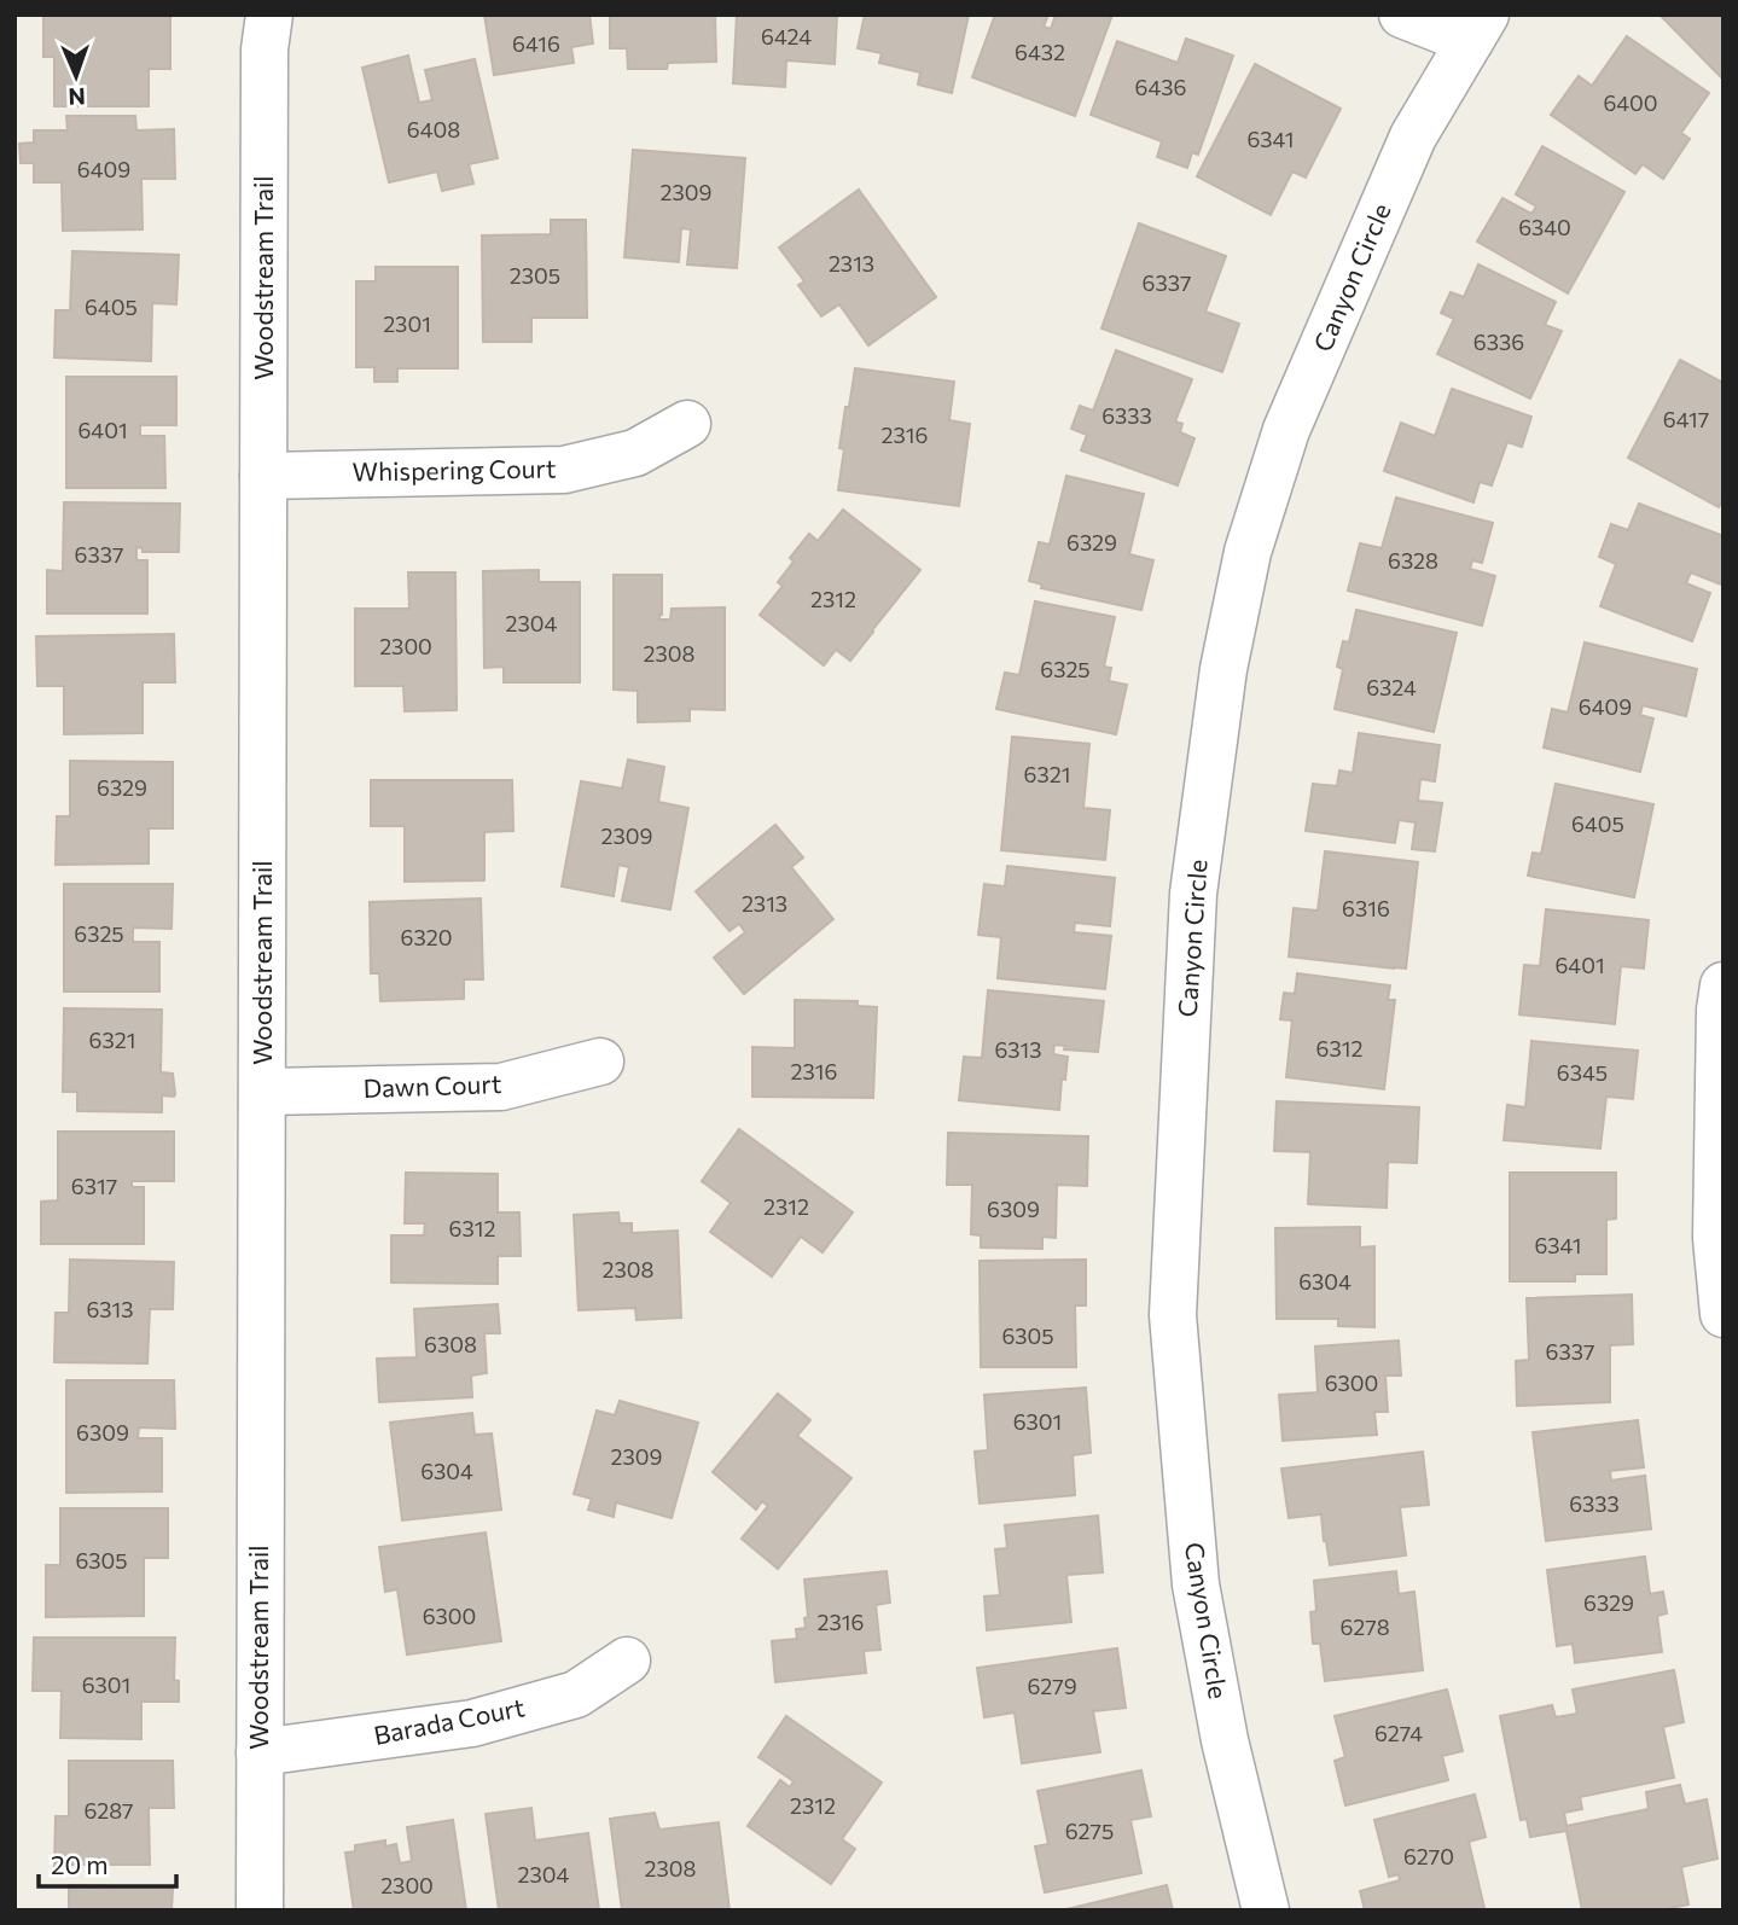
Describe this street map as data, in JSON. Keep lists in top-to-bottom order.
{
  "streets": {
    "street": [
      "Woodstream Trail",
      "Canyon Circle",
      "Whispering Court",
      "Dawn Court",
      "Barada Court"
    ]
  },
  "crossings": [
    ["Woodstream Trail", "Whispering Court"],
    ["Woodstream Trail", "Dawn Court"],
    ["Woodstream Trail", "Barada Court"]
  ],
  "house_numbers": [
    "6424",
    "6416",
    "6432",
    "6436",
    "6400",
    "6408",
    "6341",
    "6409",
    "2309",
    "6340",
    "2313",
    "2305",
    "6337",
    "6405",
    "2301",
    "6336",
    "6333",
    "6417",
    "6401",
    "2316",
    "6329",
    "6337",
    "6328",
    "2312",
    "2304",
    "2300",
    "2308",
    "6325",
    "6324",
    "6409",
    "6321",
    "6329",
    "6405",
    "2309",
    "2313",
    "6316",
    "6325",
    "6320",
    "6401",
    "6321",
    "6312",
    "6313",
    "2316",
    "6345",
    "6317",
    "2312",
    "6309",
    "6312",
    "6341",
    "2308",
    "6304",
    "6313",
    "6305",
    "6308",
    "6337",
    "6300",
    "6301",
    "6309",
    "2309",
    "6304",
    "6333",
    "6305",
    "6329",
    "6300",
    "2316",
    "6278",
    "6301",
    "6279",
    "6274",
    "2312",
    "6287",
    "6275",
    "6270",
    "2308",
    "2304",
    "2300"
  ],
  "scale_bar": "20 m",
  "north": "bottom"
}
